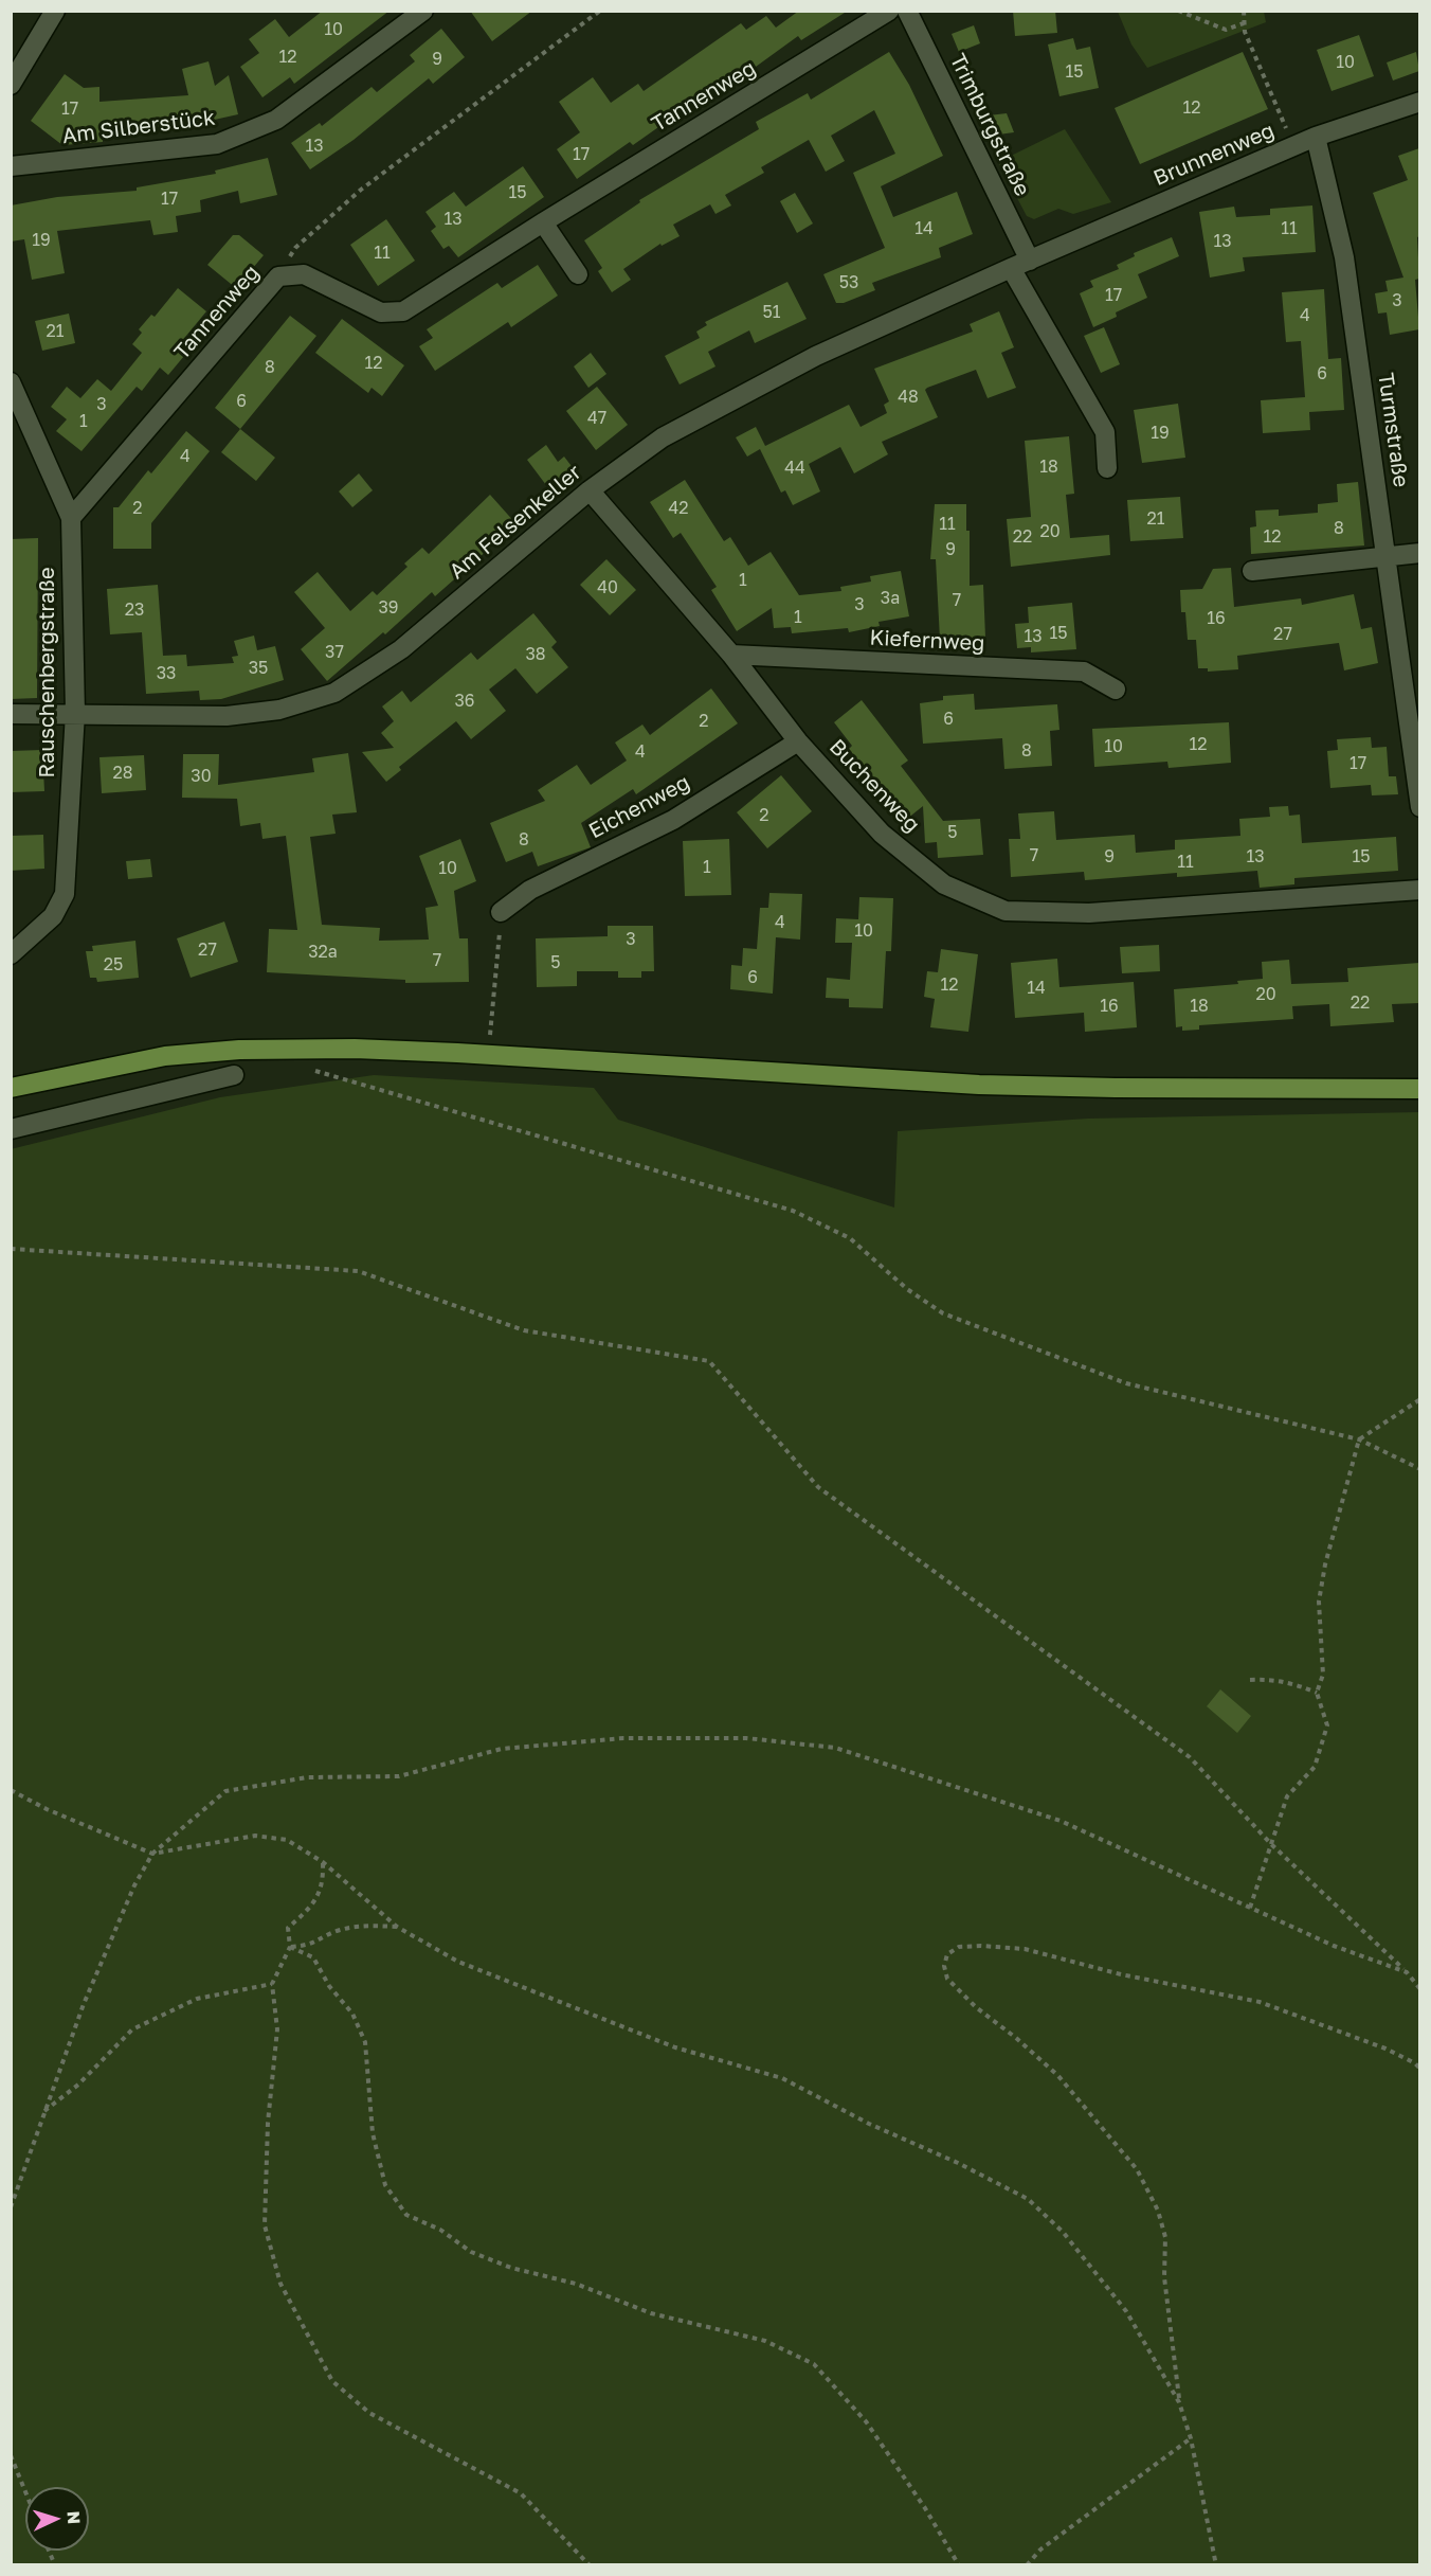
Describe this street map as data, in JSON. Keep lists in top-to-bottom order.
{
  "streets": {
    "street": [
      "Tannenweg",
      "Trimburgstraße",
      "Am Silberstück",
      "Brunnenweg",
      "Turmstraße",
      "Am Felsenkeller",
      "Kiefernweg",
      "Rauschenbergstraße",
      "Buchenweg",
      "Eichenweg"
    ]
  },
  "crossings": [
    ["Tannenweg", "Rauschenbergstraße"],
    ["Trimburgstraße", "Brunnenweg"],
    ["Trimburgstraße", "Am Felsenkeller"],
    ["Brunnenweg", "Turmstraße"],
    ["Brunnenweg", "Am Felsenkeller"],
    ["Am Felsenkeller", "Rauschenbergstraße"],
    ["Am Felsenkeller", "Buchenweg"],
    ["Kiefernweg", "Buchenweg"],
    ["Buchenweg", "Eichenweg"]
  ],
  "house_numbers": [
    "10",
    "12",
    "9",
    "10",
    "15",
    "12",
    "17",
    "13",
    "17",
    "15",
    "17",
    "13",
    "14",
    "11",
    "19",
    "13",
    "11",
    "53",
    "17",
    "3",
    "51",
    "4",
    "21",
    "12",
    "8",
    "6",
    "48",
    "6",
    "3",
    "47",
    "1",
    "19",
    "4",
    "18",
    "44",
    "2",
    "42",
    "21",
    "11",
    "8",
    "20",
    "22",
    "12",
    "9",
    "1",
    "40",
    "3a",
    "7",
    "3",
    "39",
    "23",
    "1",
    "16",
    "15",
    "27",
    "13",
    "37",
    "38",
    "35",
    "33",
    "36",
    "6",
    "2",
    "12",
    "10",
    "8",
    "4",
    "17",
    "28",
    "30",
    "2",
    "5",
    "8",
    "7",
    "9",
    "13",
    "15",
    "11",
    "1",
    "10",
    "4",
    "10",
    "3",
    "27",
    "32a",
    "7",
    "5",
    "25",
    "6",
    "12",
    "14",
    "20",
    "22",
    "16",
    "18"
  ],
  "north": "right"
}
